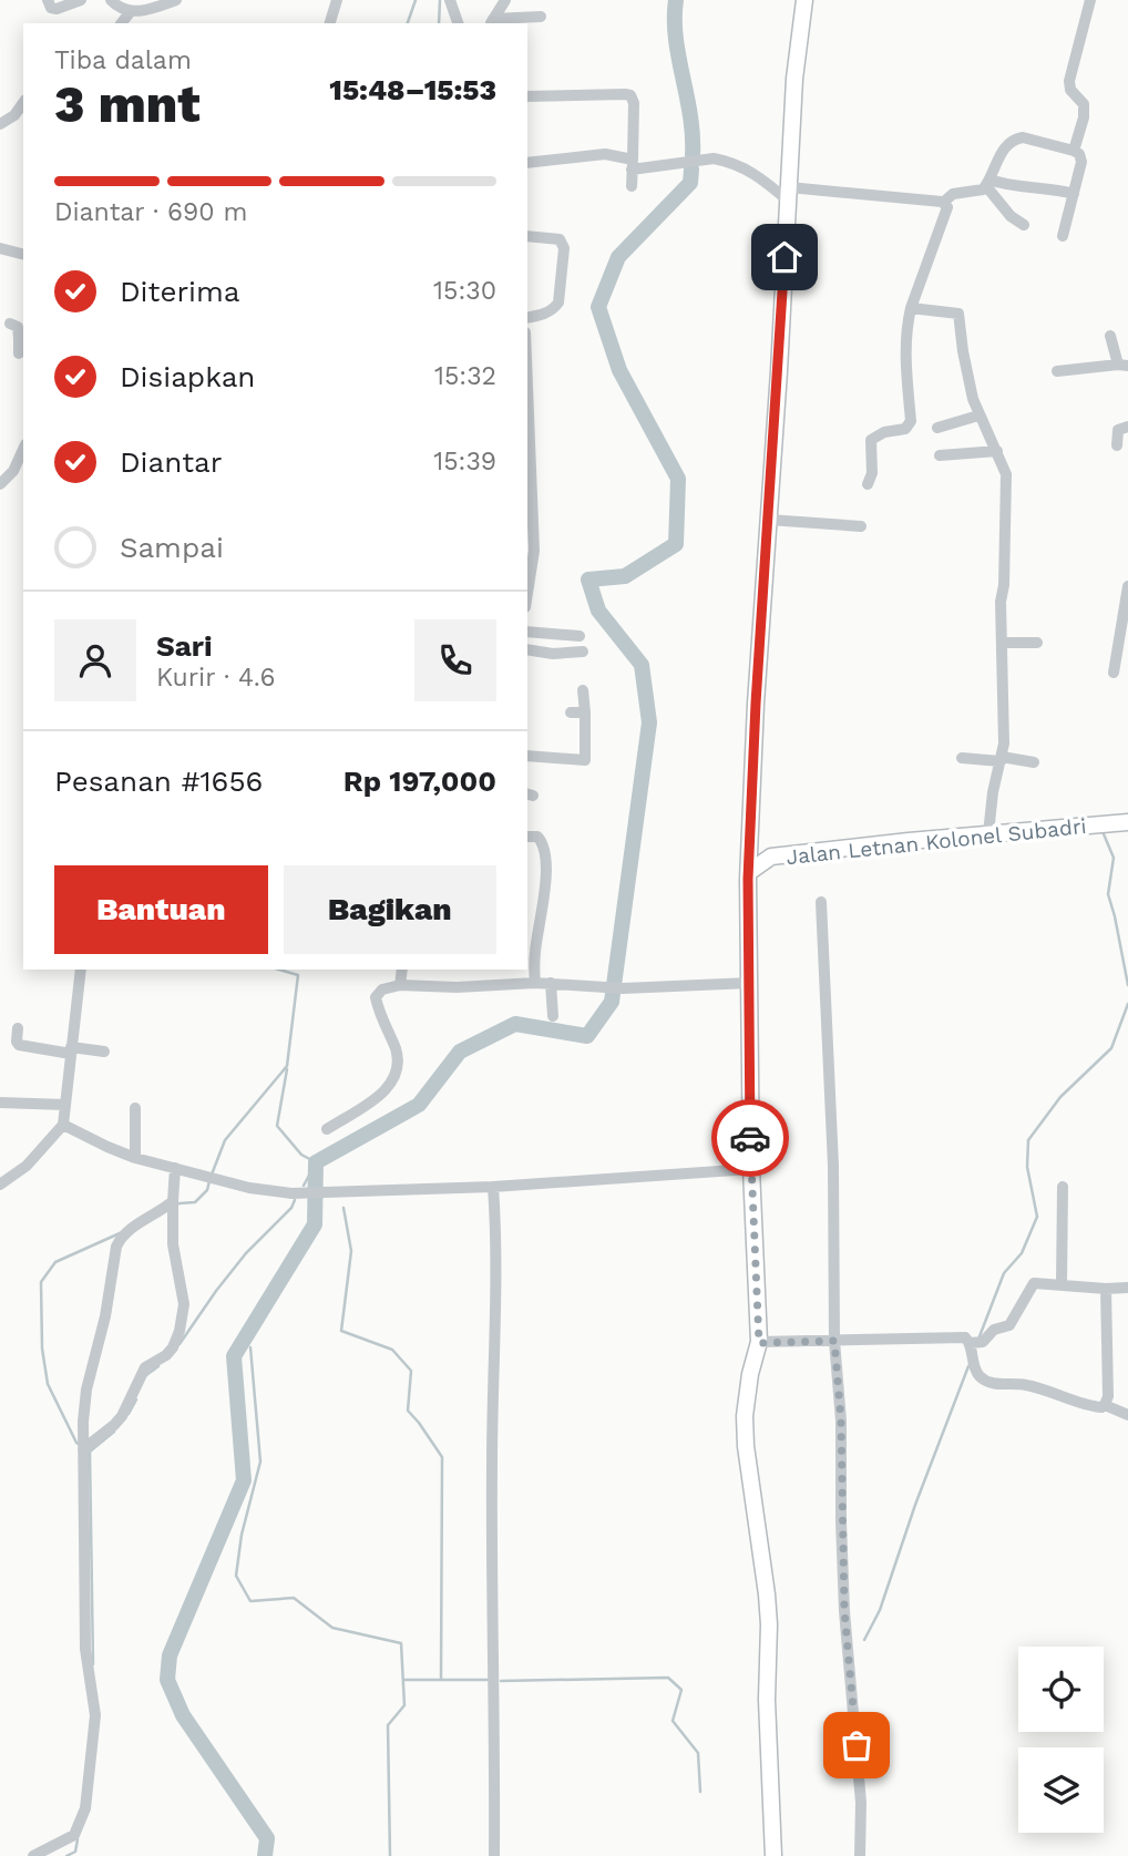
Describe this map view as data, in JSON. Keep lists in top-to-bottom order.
{
  "streets": {
    "main road": ["Jalan Letnan Kolonel Subadri"]
  },
  "page": {
    "heading": ["3 mnt", "Tiba dalam", "15:48–15:53"],
    "panel": [
      "Sari",
      "Kurir · 4.6",
      "Pesanan #1656",
      "Rp 197,000"
    ],
    "bar": "Diantar · 690 m",
    "list": [
      ["Diterima", "15:30"],
      ["Disiapkan", "15:32"],
      ["Diantar", "15:39"],
      "Sampai"
    ],
    "buttons": ["Bantuan", "Bagikan"]
  }
}
